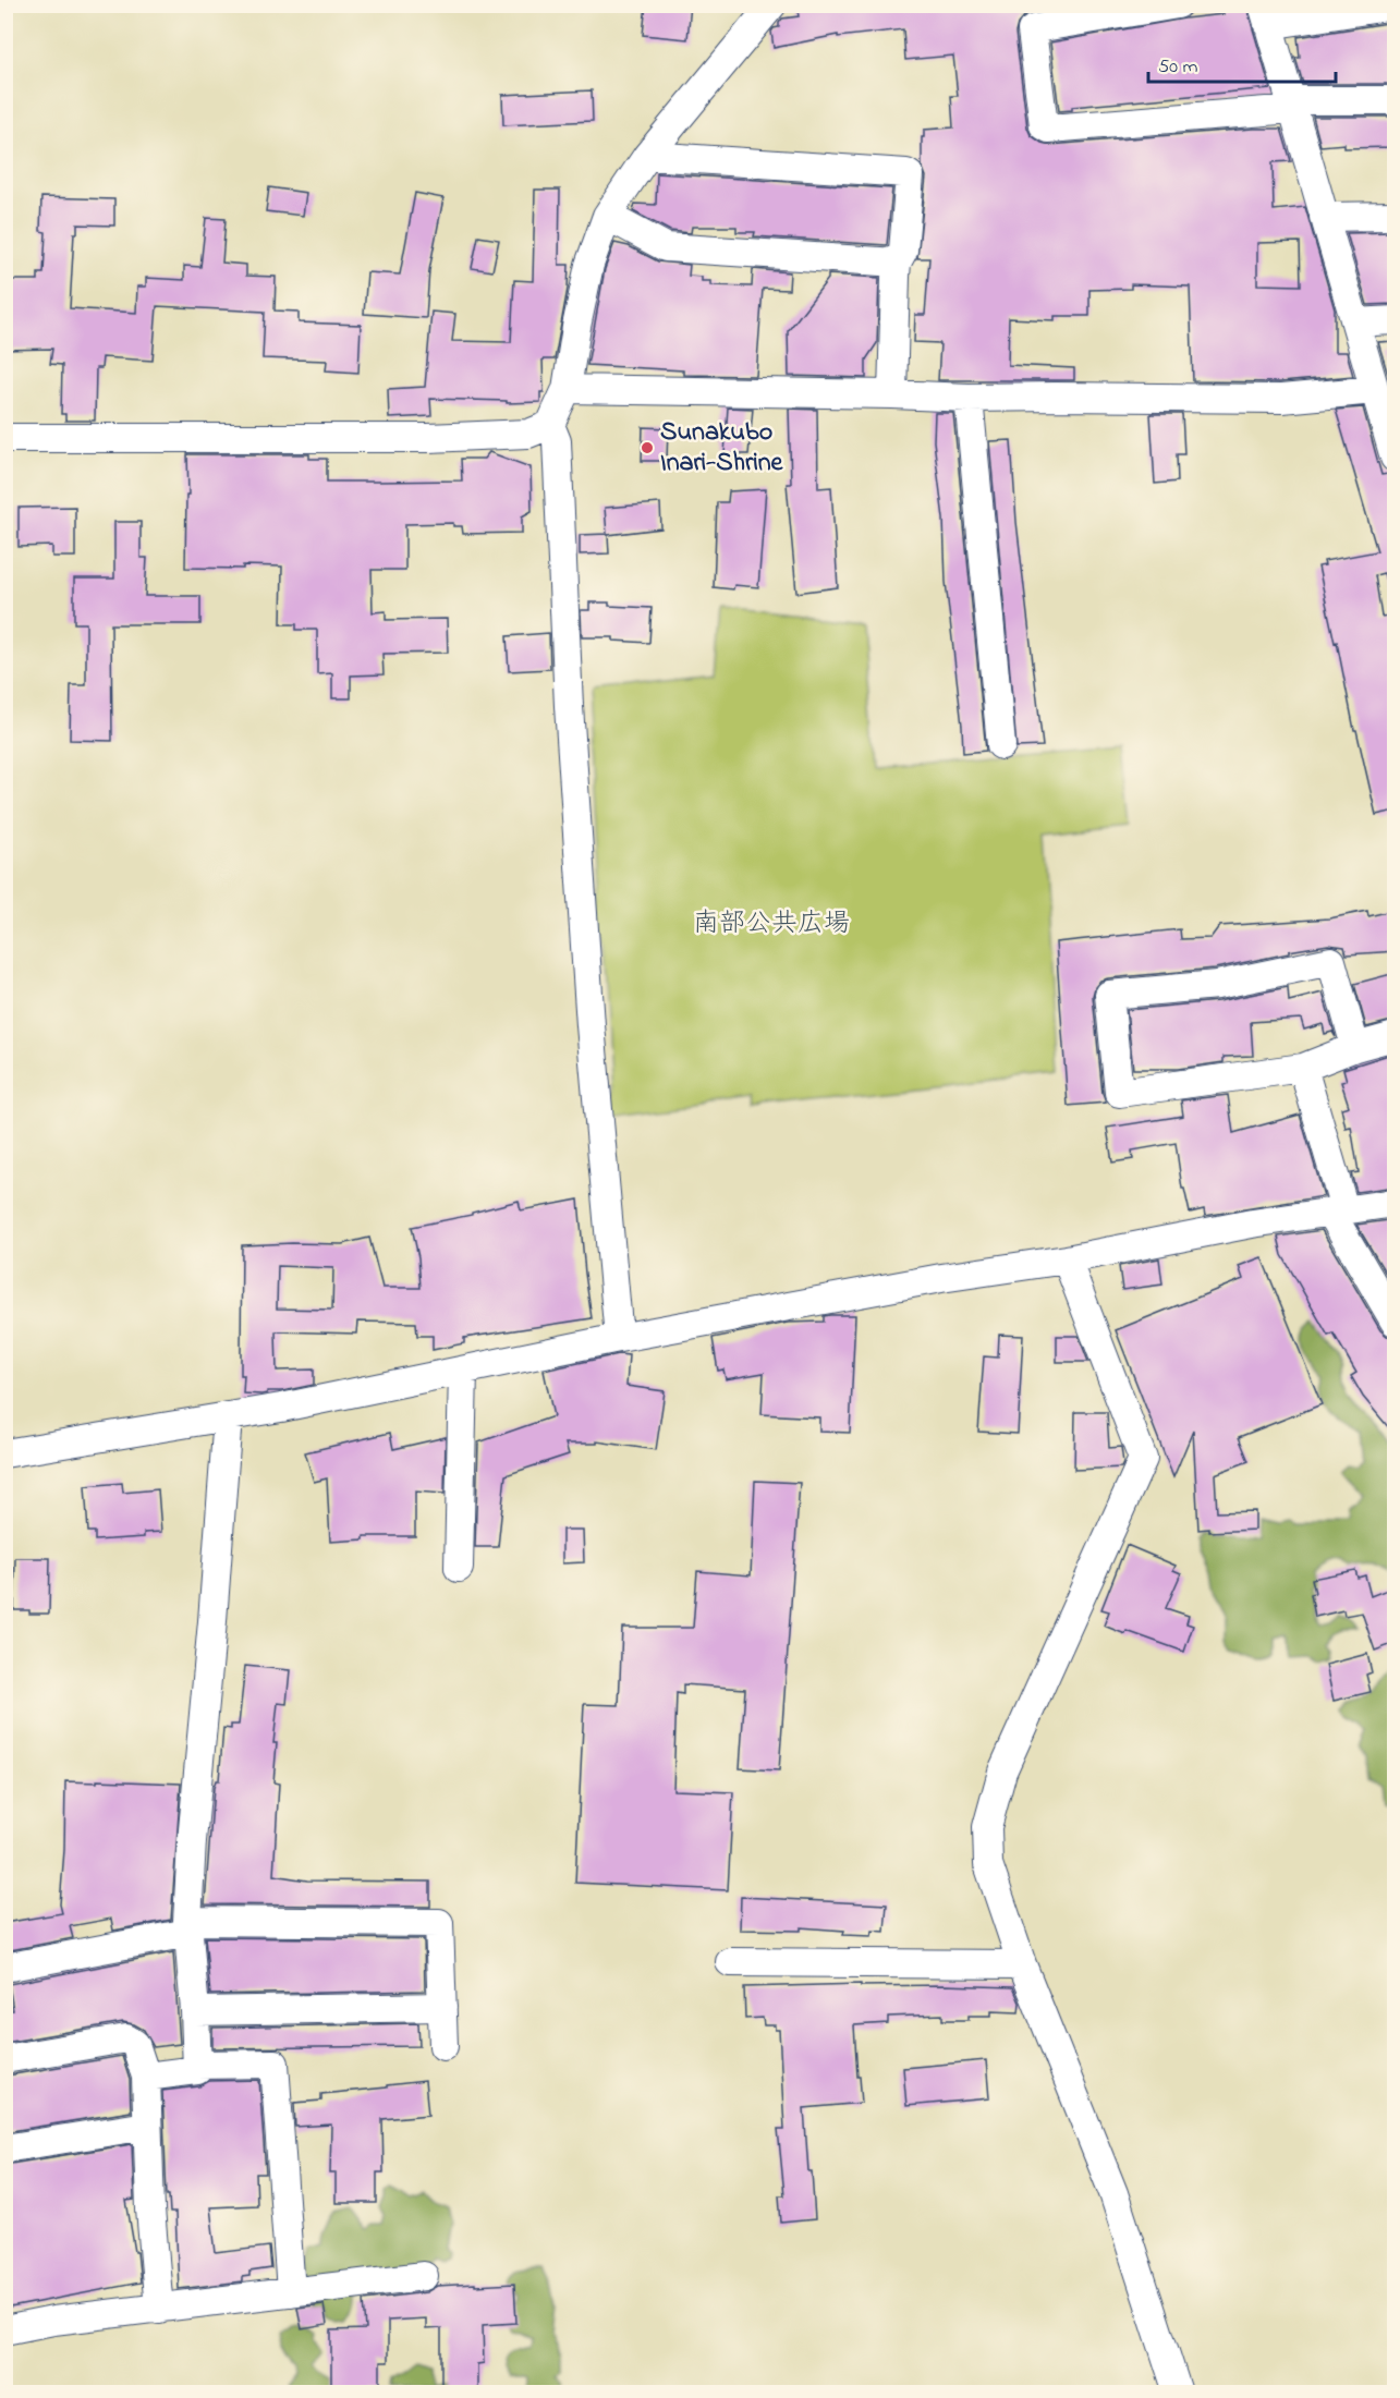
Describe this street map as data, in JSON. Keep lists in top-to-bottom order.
{
  "parks": ["南部公共広場"],
  "places": ["Sunakubo Inari-Shrine"],
  "scale_bar": "50 m"
}
